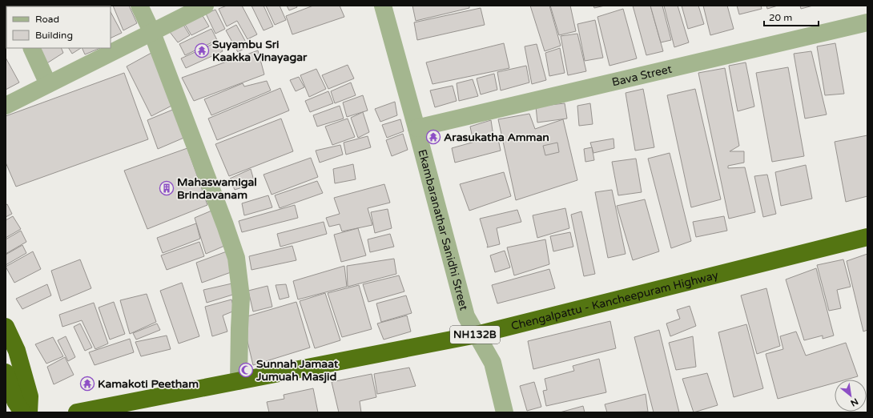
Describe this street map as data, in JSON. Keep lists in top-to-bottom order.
{
  "streets": {
    "highway": ["Chengalpattu - Kancheepuram Highway", "NH132B"],
    "street": ["Bava Street", "Ekambaranathar Sanidhi Street"]
  },
  "crossings": [
    ["Bava Street", "Ekambaranathar Sanidhi Street"],
    ["Ekambaranathar Sanidhi Street", "Chengalpattu - Kancheepuram Highway"]
  ],
  "places": {
    "temple": ["Suyambu Sri Kaakka Vinayagar", "Arasukatha Amman", "Kamakoti Peetham"],
    "building": ["Mahaswamigal Brindavanam"],
    "mosque": ["Sunnah Jamaat Jumuah Masjid"]
  },
  "legend": ["Road", "Building"],
  "scale_bar": "20 m",
  "north": "bottom right"
}
